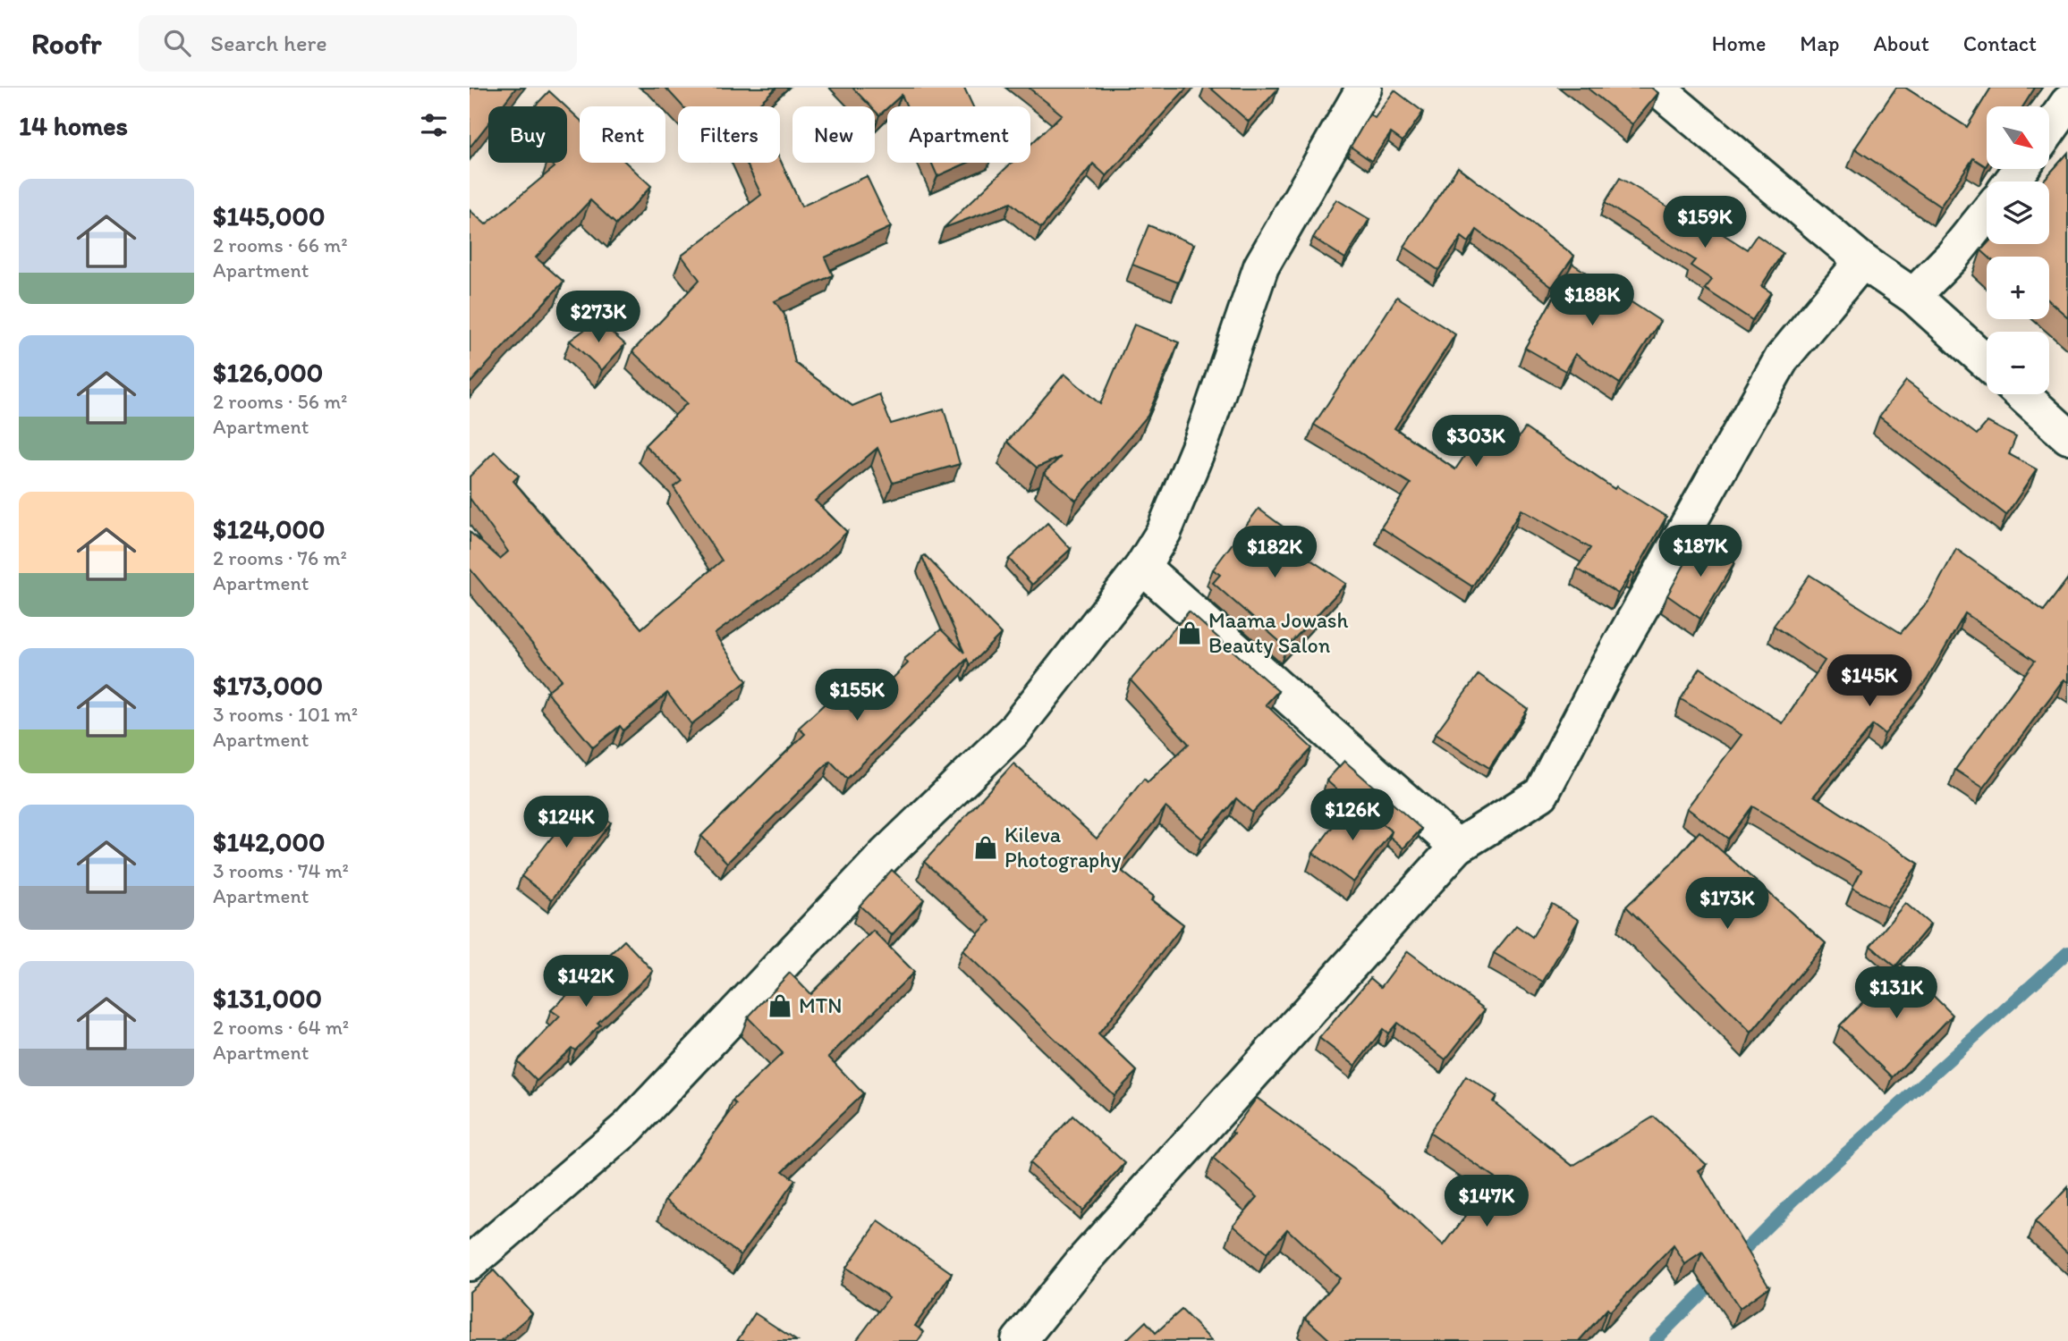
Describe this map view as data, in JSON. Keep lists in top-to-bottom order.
{
  "places": {
    "shop": ["Maama Jowash Beauty Salon", "Kileva Photography", "MTN"]
  },
  "north": "bottom right",
  "page": {
    "header": "Roofr",
    "search": "Search here",
    "nav": [
      "Home",
      "Map",
      "About",
      "Contact"
    ],
    "heading": "14 homes",
    "map_buttons": ["+", "−"],
    "chip": [
      "Buy",
      "Rent",
      "Filters",
      "New",
      "Apartment"
    ],
    "list": [
      {
        "name": "$145,000",
        "note": "2 rooms · 66 m² · Apartment"
      },
      {
        "name": "$126,000",
        "note": "2 rooms · 56 m² · Apartment"
      },
      {
        "name": "$124,000",
        "note": "2 rooms · 76 m² · Apartment"
      },
      {
        "name": "$173,000",
        "note": "3 rooms · 101 m² · Apartment"
      },
      {
        "name": "$142,000",
        "note": "3 rooms · 74 m² · Apartment"
      },
      {
        "name": "$131,000",
        "note": "2 rooms · 64 m² · Apartment"
      }
    ],
    "price": [
      "$159K",
      "$188K",
      "$273K",
      "$303K",
      "$187K",
      "$182K",
      "$145K",
      "$155K",
      "$126K",
      "$124K",
      "$173K",
      "$142K",
      "$131K",
      "$147K"
    ]
  }
}
